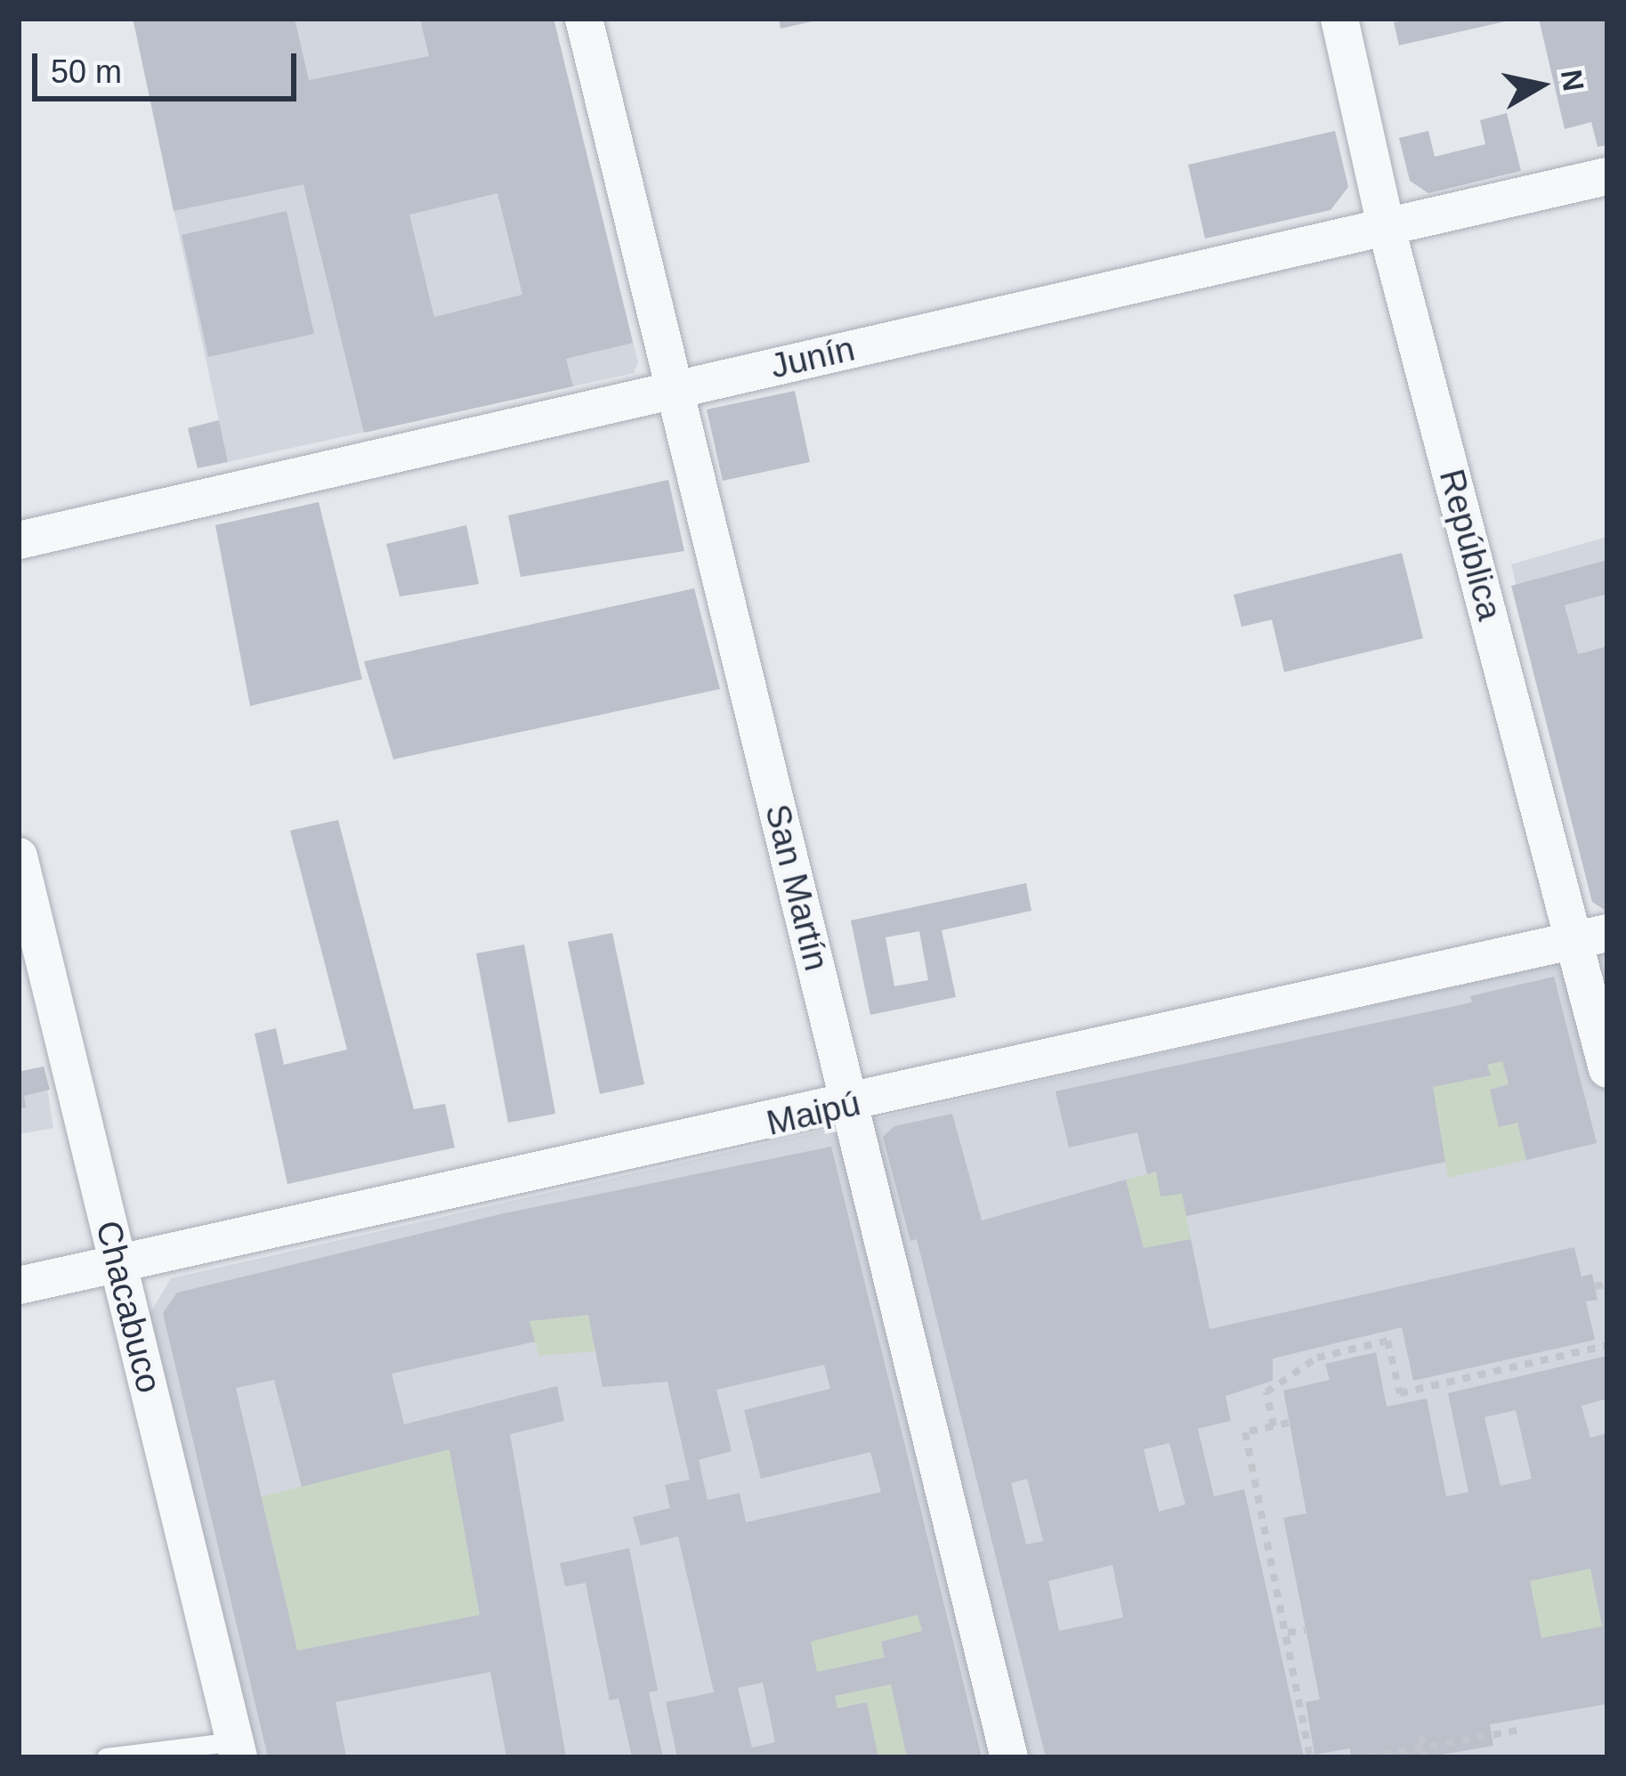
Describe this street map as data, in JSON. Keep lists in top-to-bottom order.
{
  "streets": {
    "street": [
      "Junín",
      "República",
      "San Martín",
      "Maipú",
      "Chacabuco"
    ]
  },
  "crossings": [
    ["Junín", "República"],
    ["Junín", "San Martín"],
    ["República", "Maipú"],
    ["San Martín", "Maipú"],
    ["Maipú", "Chacabuco"]
  ],
  "scale_bar": "50 m",
  "north": "right"
}
